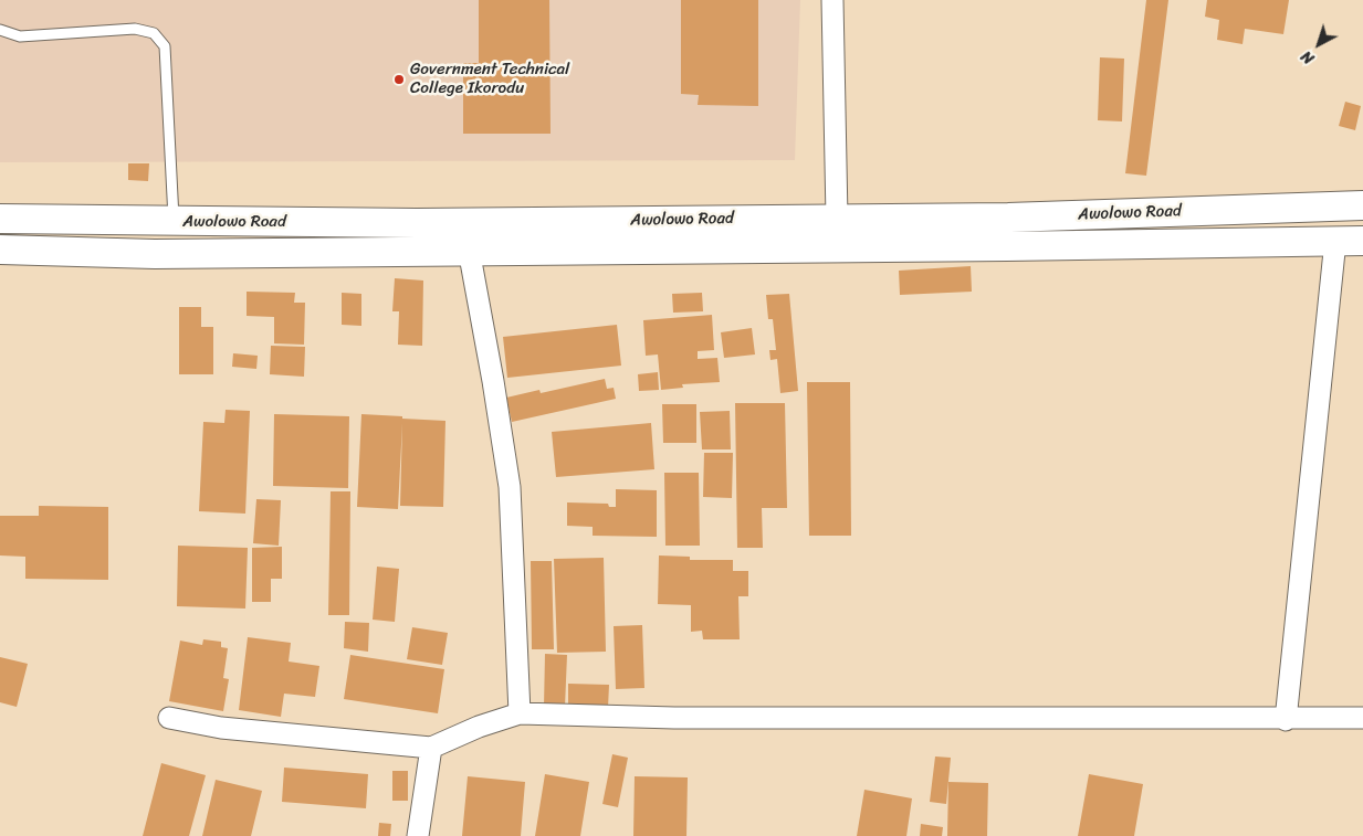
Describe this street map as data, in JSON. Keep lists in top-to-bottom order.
{
  "streets": {
    "main road": ["Awolowo Road"]
  },
  "places": ["Government Technical College Ikorodu"],
  "north": "bottom left"
}
